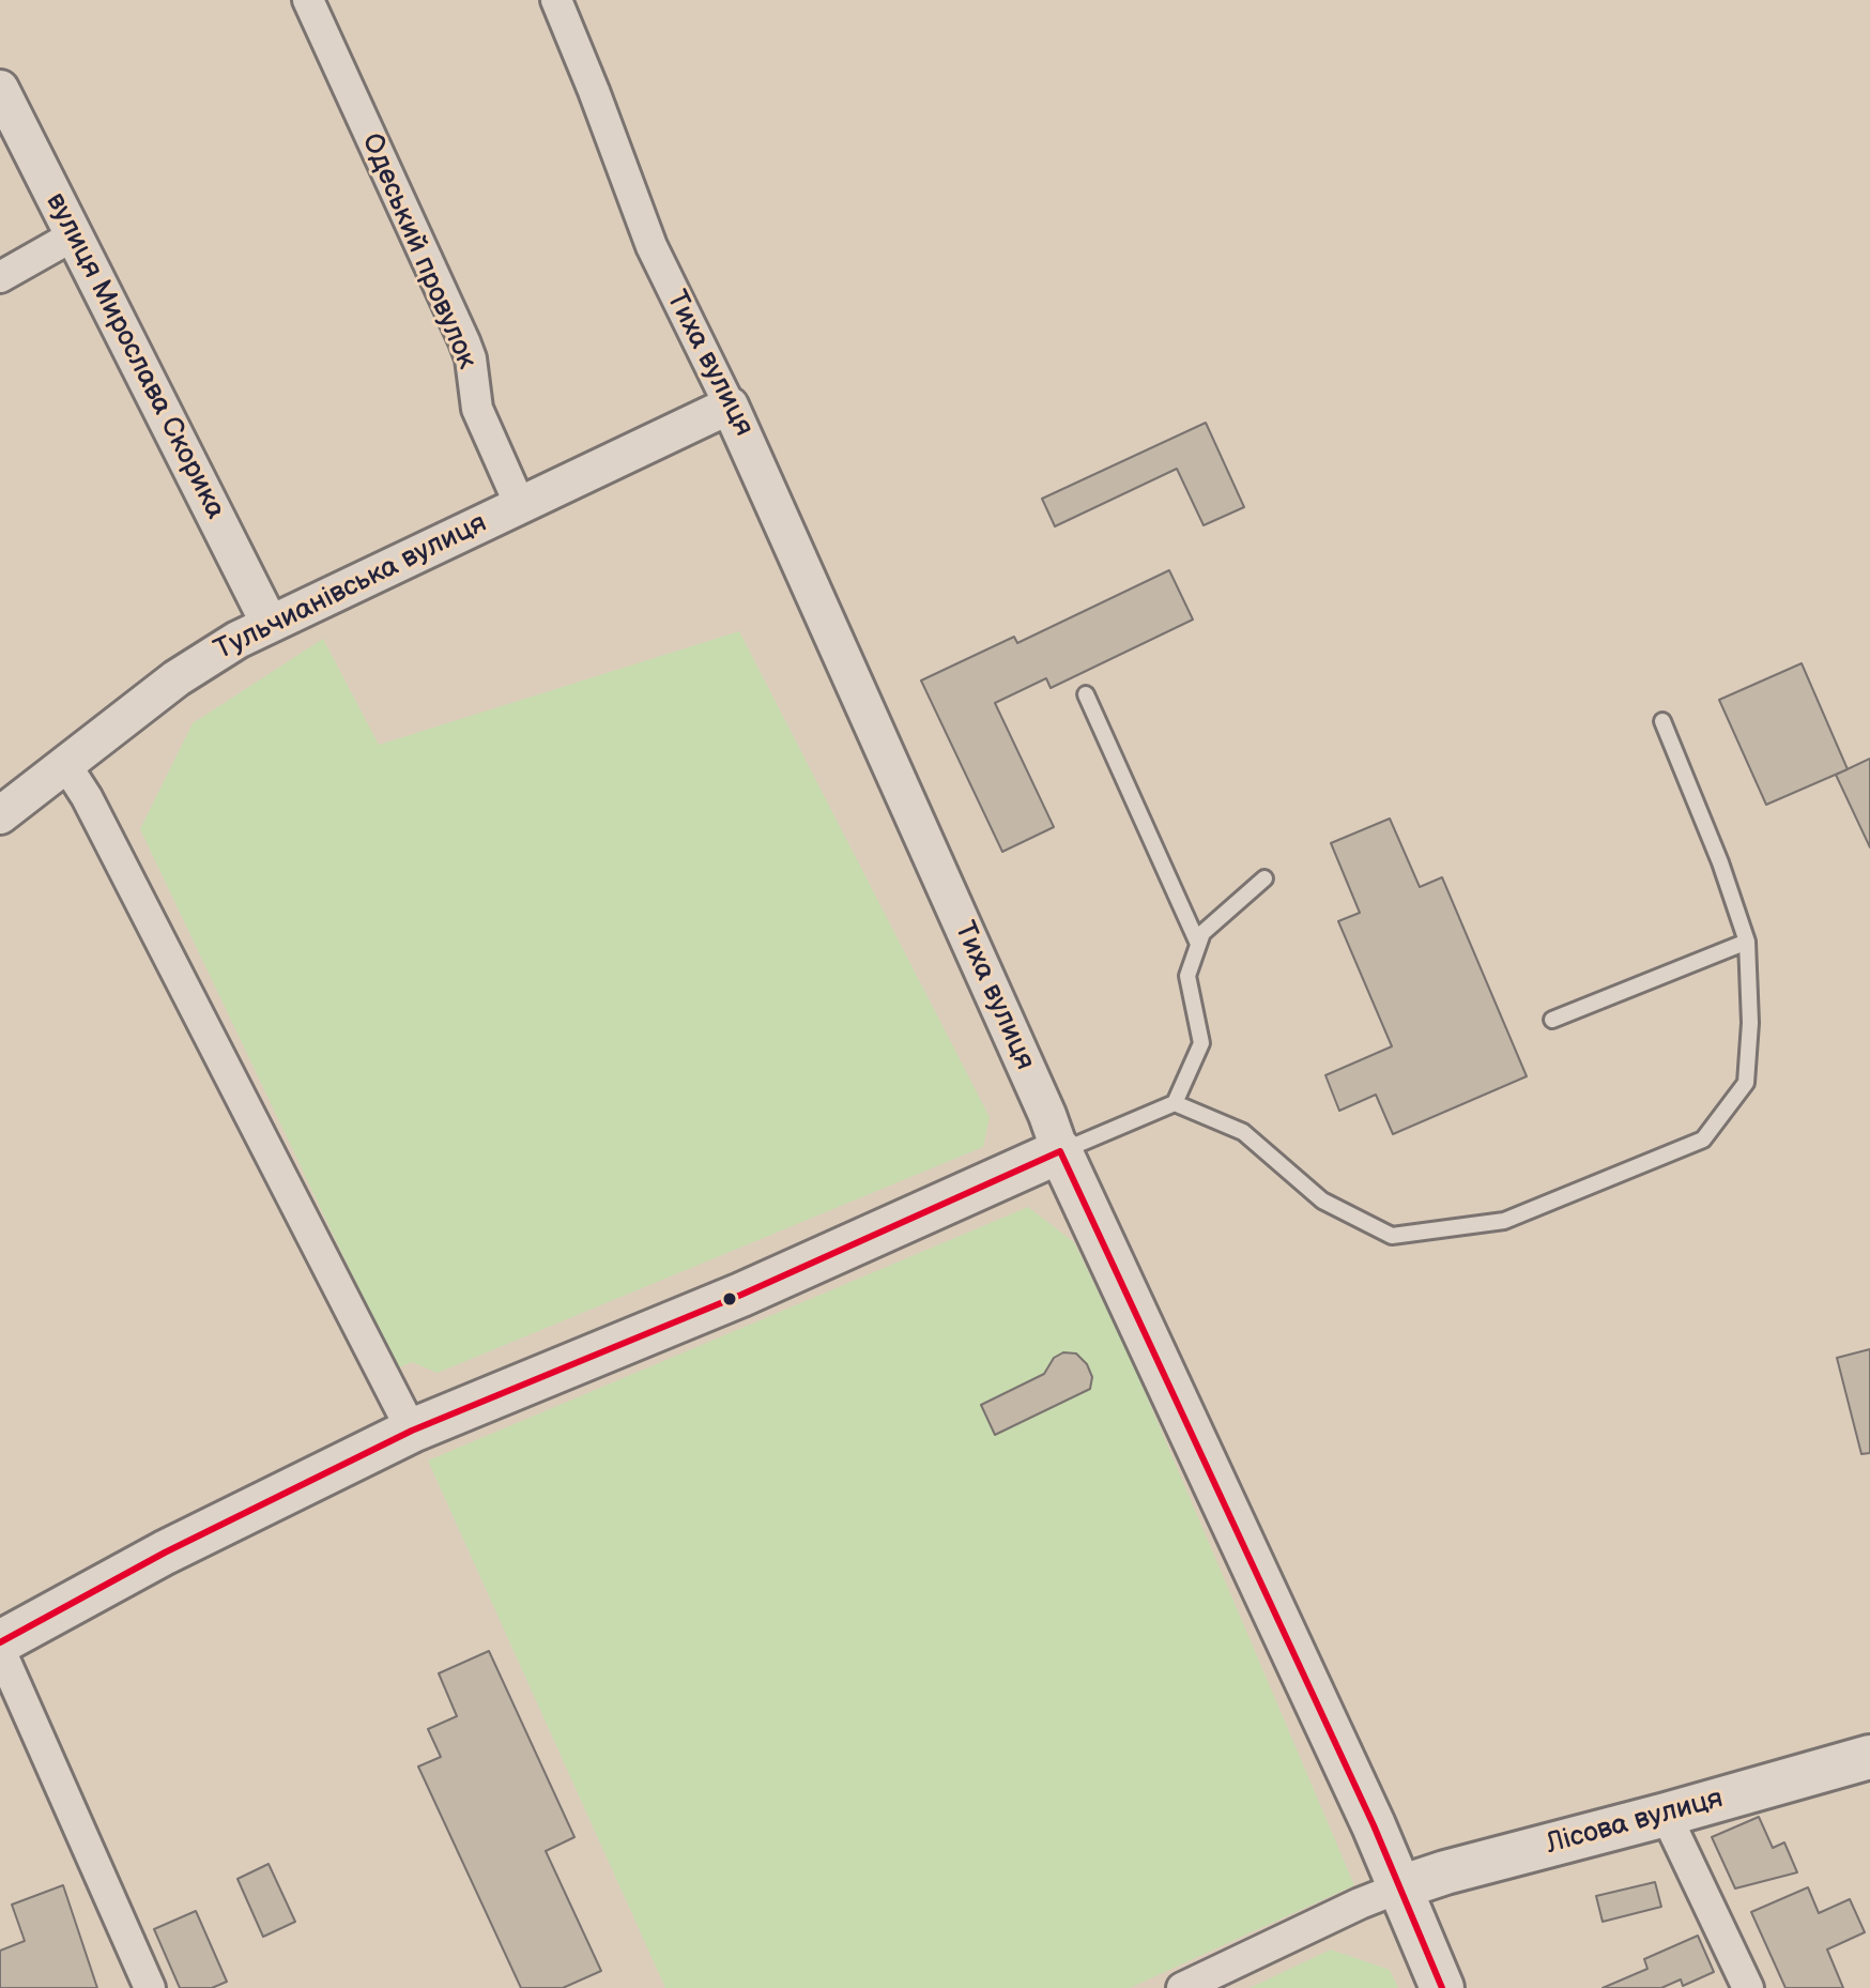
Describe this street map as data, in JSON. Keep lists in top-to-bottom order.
{
  "streets": {
    "main road": ["Тиха вулиця", "Лісова вулиця"],
    "street": ["Одеський провулок", "вулиця Мирослава Скорика", "Тульчианівська вулиця"]
  },
  "crossings": [
    ["Одеський провулок", "Тульчианівська вулиця"],
    ["вулиця Мирослава Скорика", "Тульчианівська вулиця"],
    ["Тиха вулиця", "Тульчианівська вулиця"],
    ["Тиха вулиця", "Лісова вулиця"]
  ]
}
